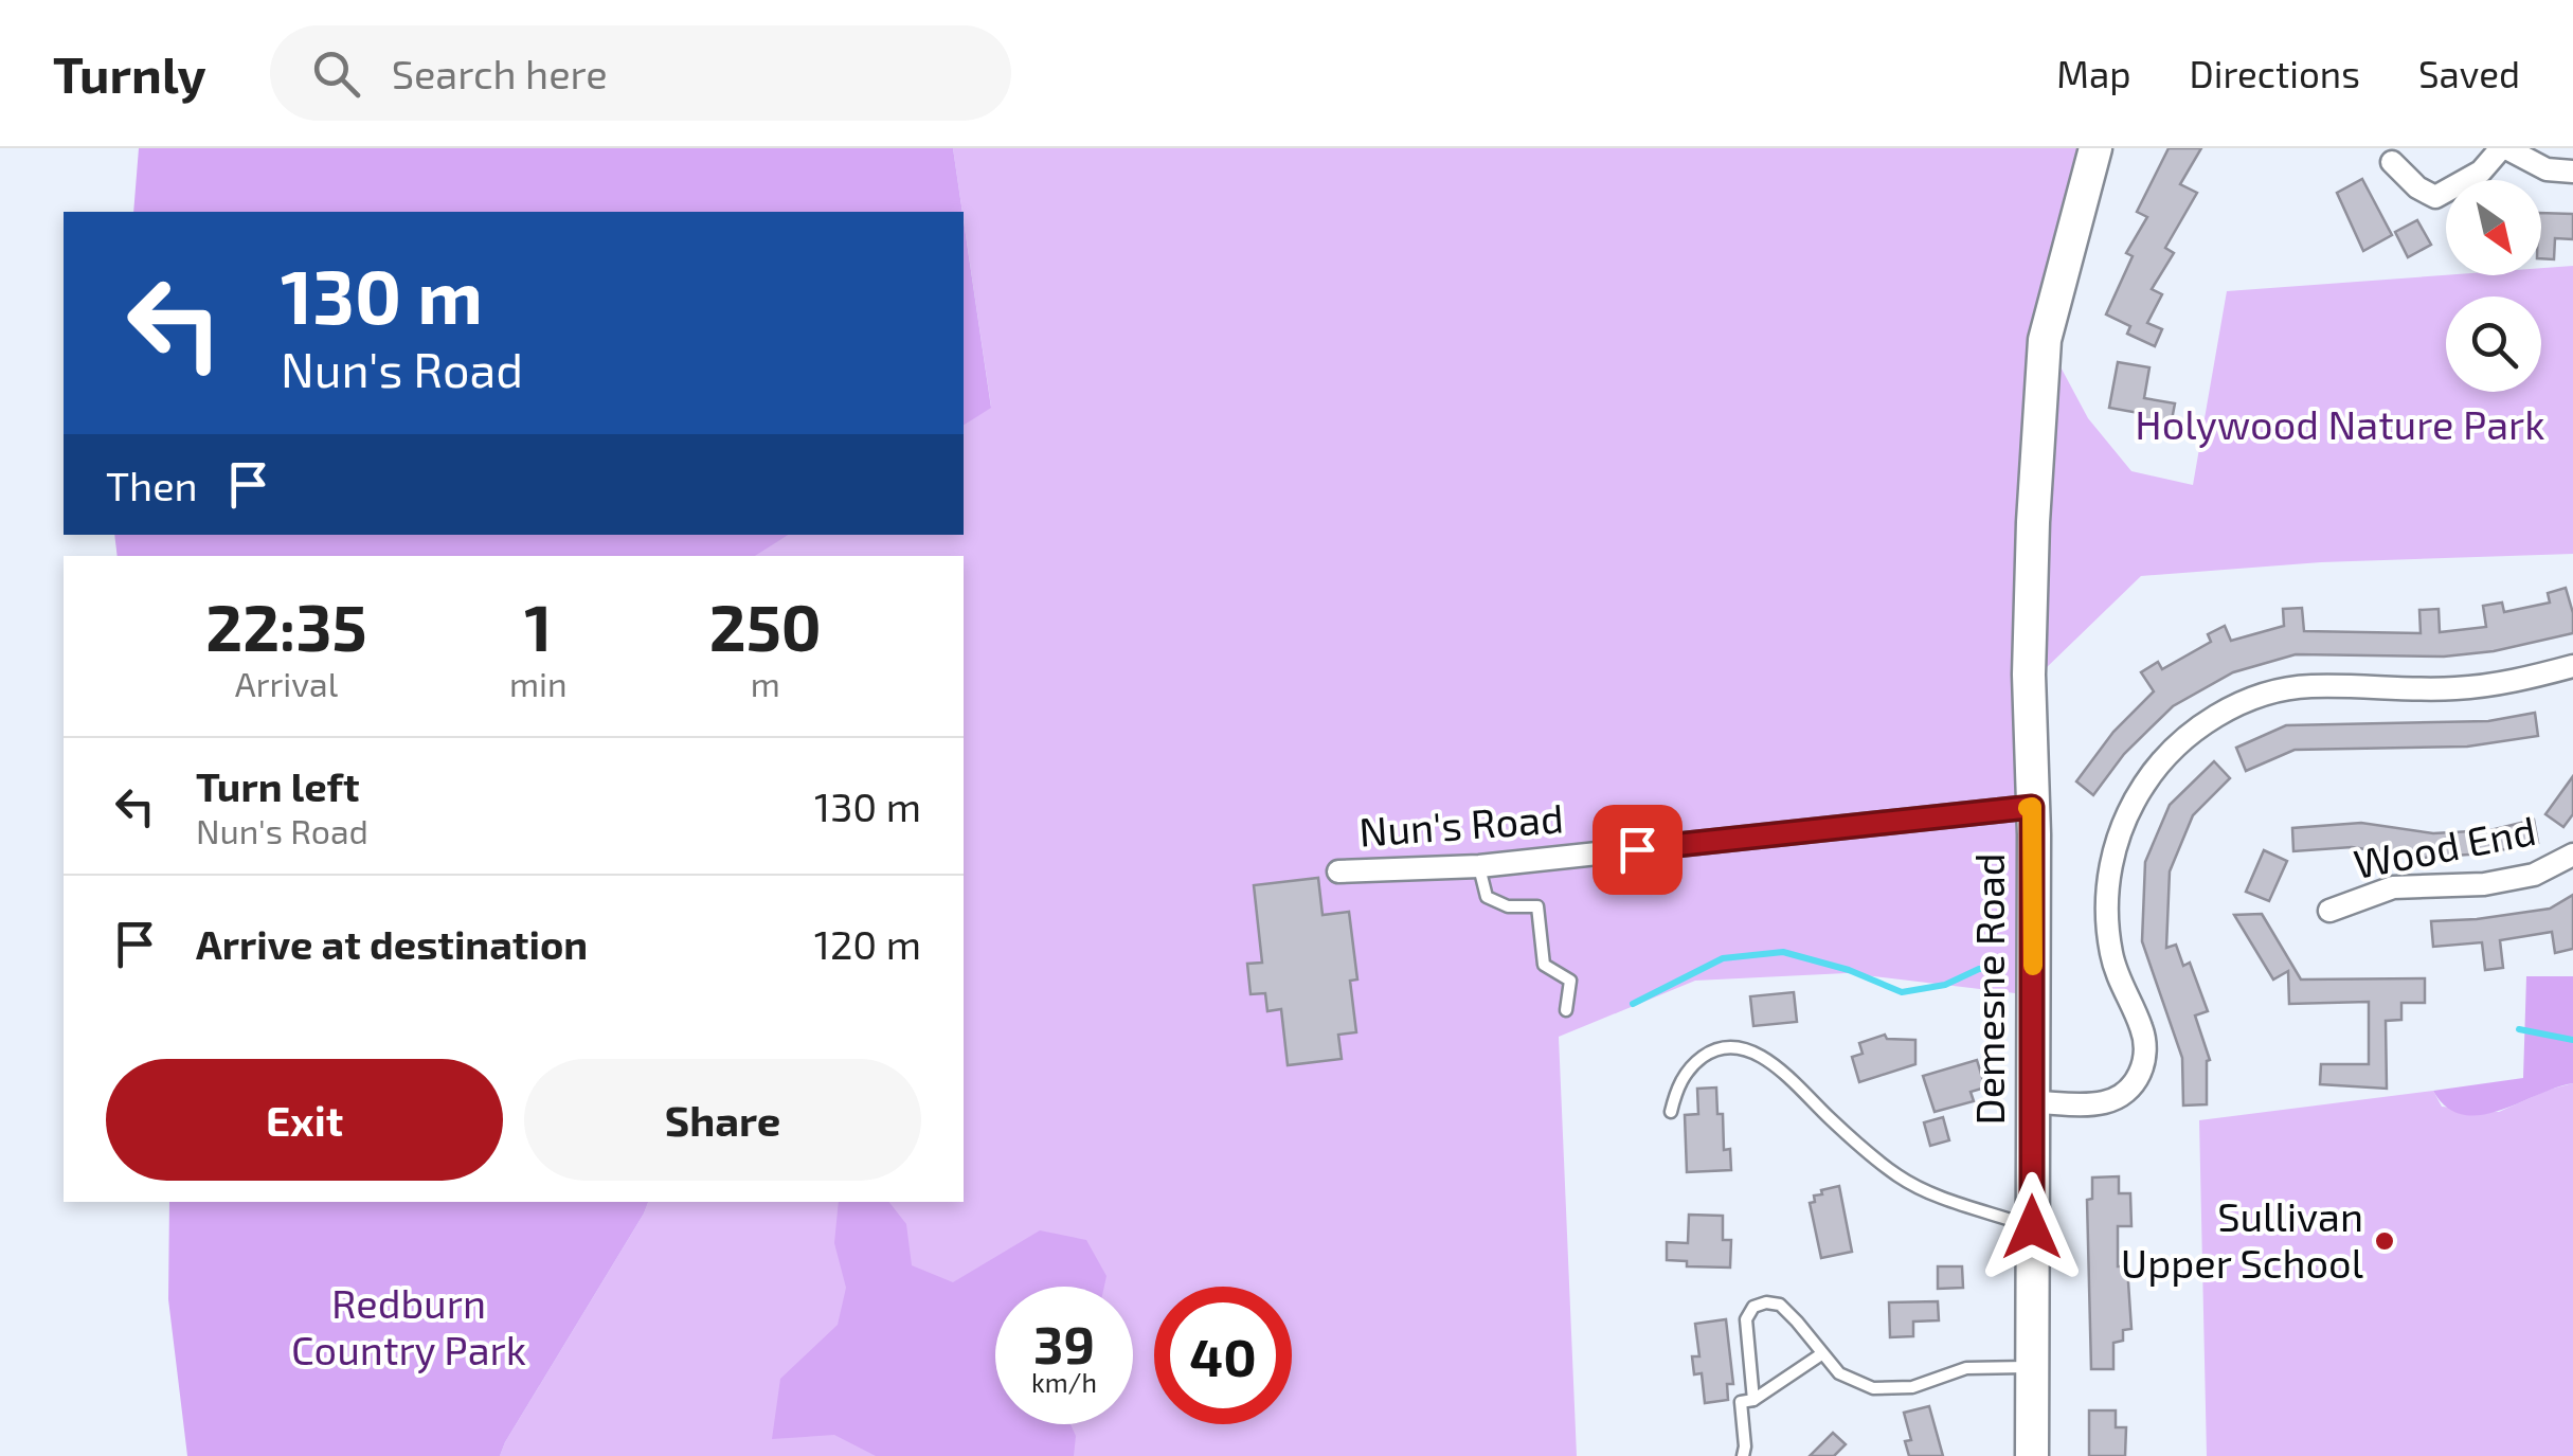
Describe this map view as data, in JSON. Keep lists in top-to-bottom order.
{
  "streets": {
    "street": ["Nun's Road", "Wood End", "Demesne Road"]
  },
  "crossings": [
    ["Nun's Road", "Demesne Road"]
  ],
  "parks": ["Holywood Nature Park", "Redburn Country Park"],
  "places": ["Sullivan Upper School"],
  "north": "bottom right",
  "page": {
    "header": "Turnly",
    "search": "Search here",
    "nav": ["Map", "Directions", "Saved"],
    "turn": ["130 m", "Nun's Road"],
    "then": "Then",
    "eta": [
      "22:35",
      "Arrival",
      "1",
      "min",
      "250",
      "m"
    ],
    "list": [
      {
        "name": "Turn left",
        "note": "Nun's Road",
        "value": "130 m"
      },
      {
        "name": "Arrive at destination",
        "value": "120 m"
      }
    ],
    "buttons": ["Exit", "Share"],
    "speed": "39 km/h",
    "limit": "40"
  }
}
